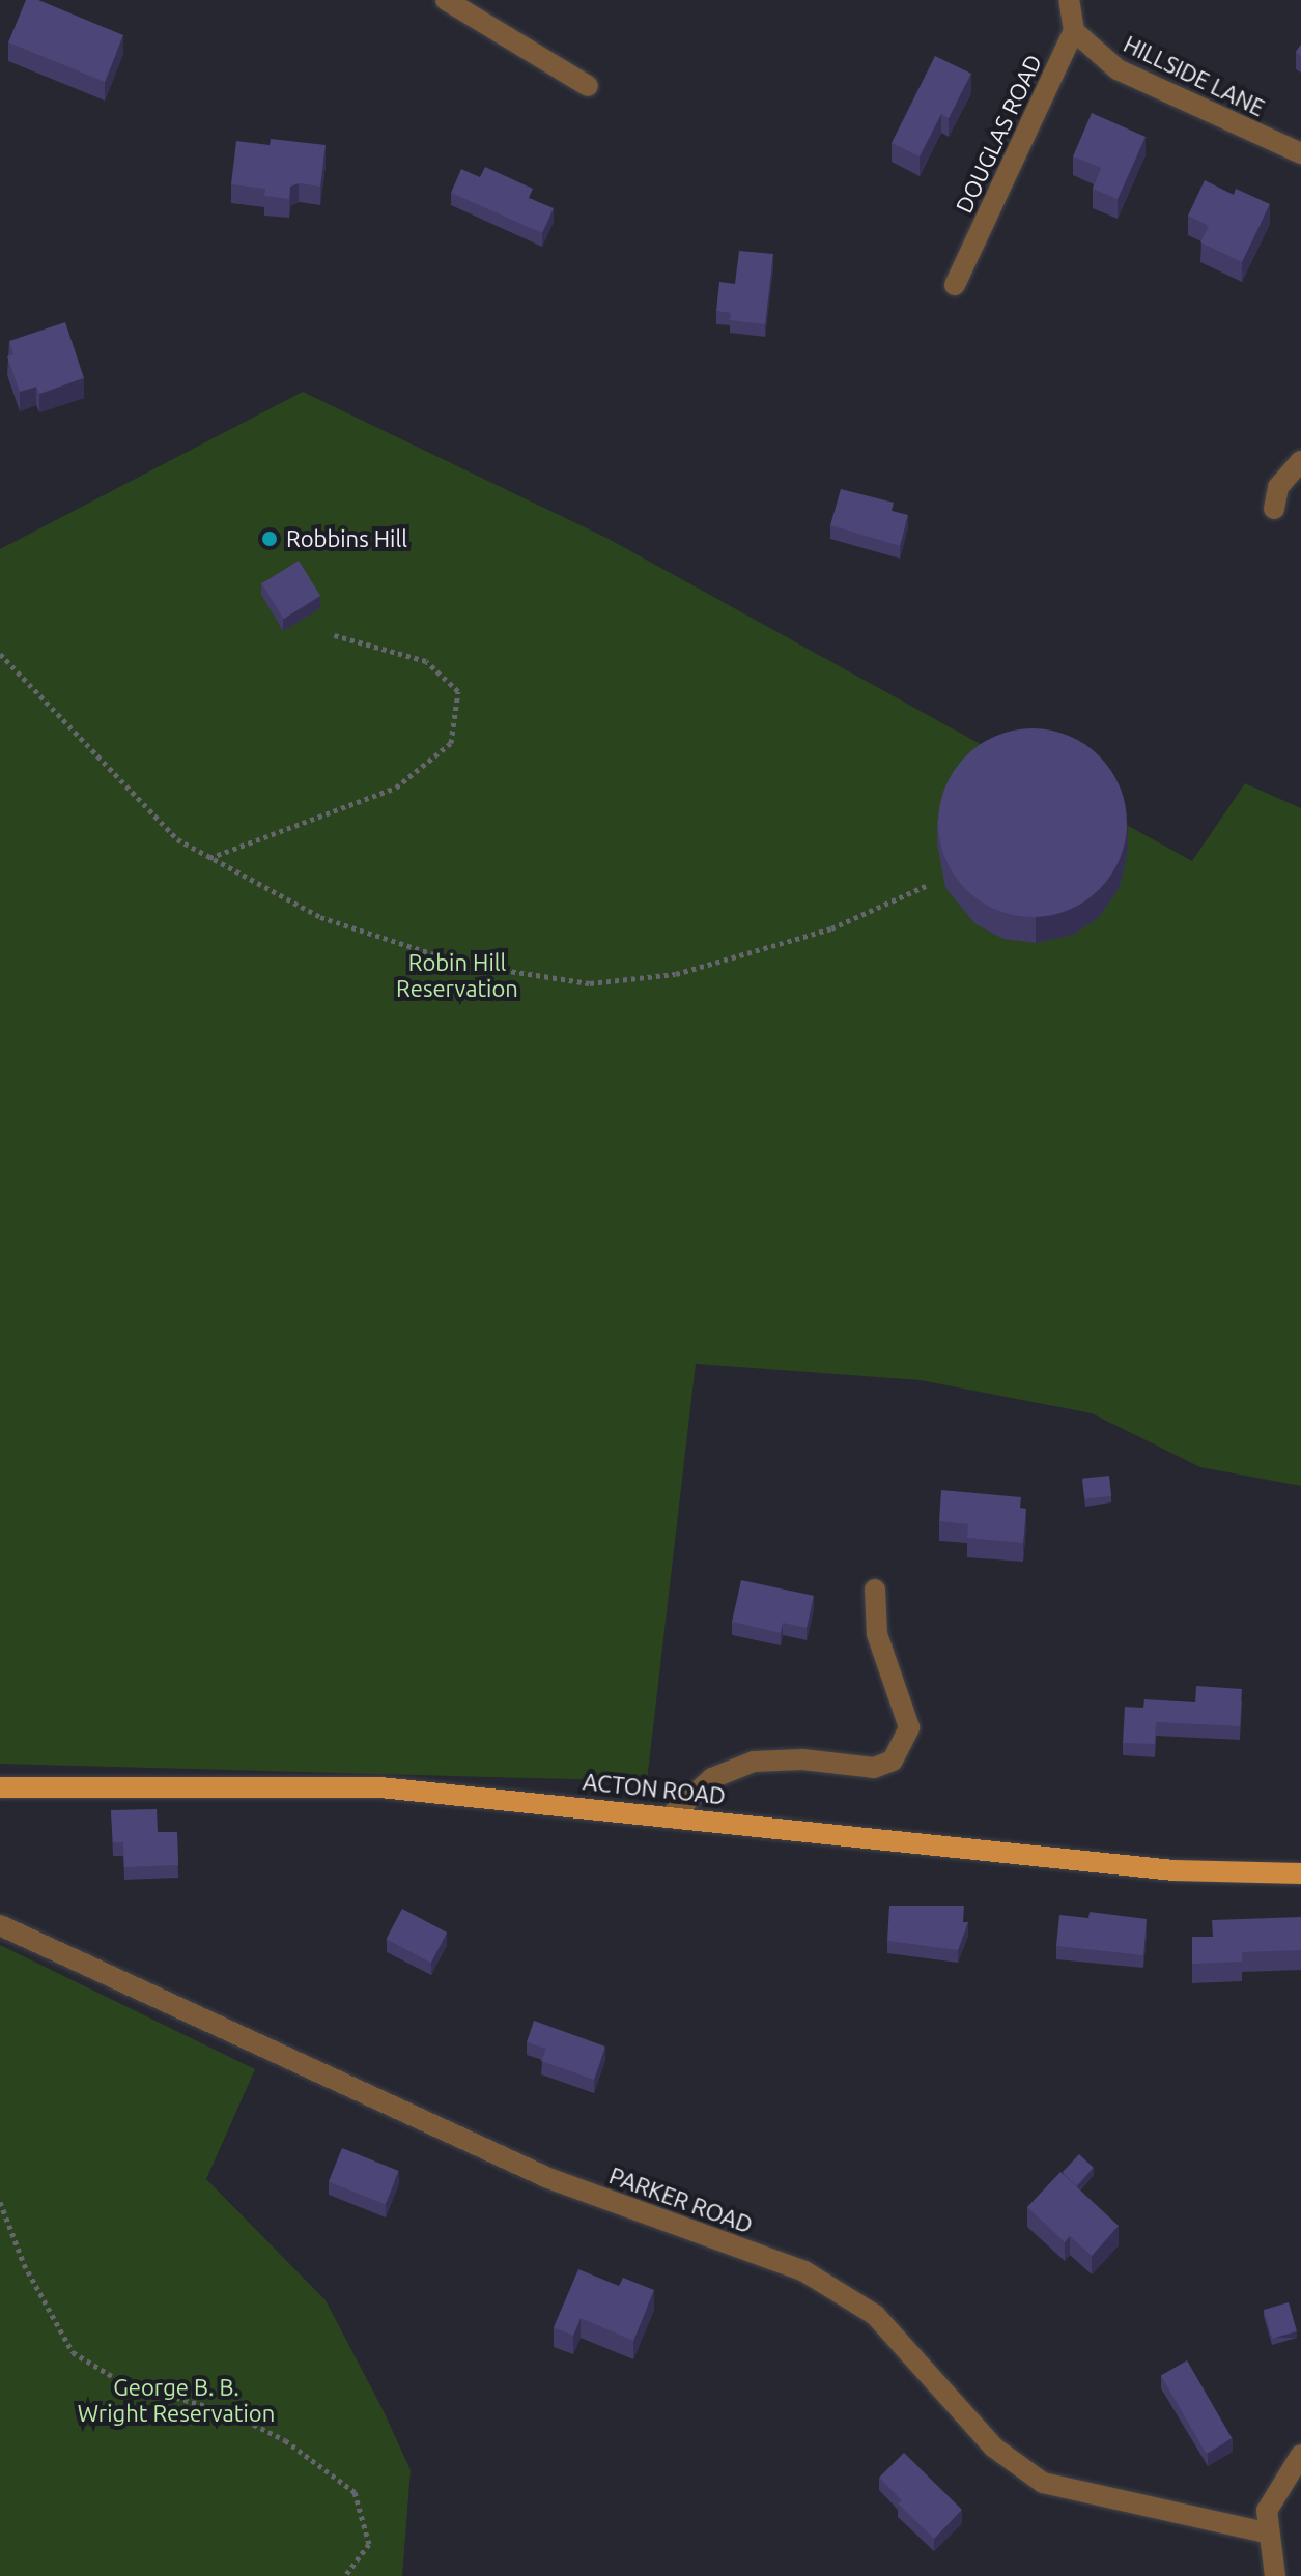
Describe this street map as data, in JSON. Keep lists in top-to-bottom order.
{
  "streets": {
    "main road": ["ACTON ROAD"],
    "street": ["HILLSIDE LANE", "DOUGLAS ROAD", "PARKER ROAD"]
  },
  "crossings": [
    ["HILLSIDE LANE", "DOUGLAS ROAD"]
  ],
  "parks": ["Robin Hill Reservation", "George B. B. Wright Reservation"],
  "places": ["Robbins Hill"]
}
